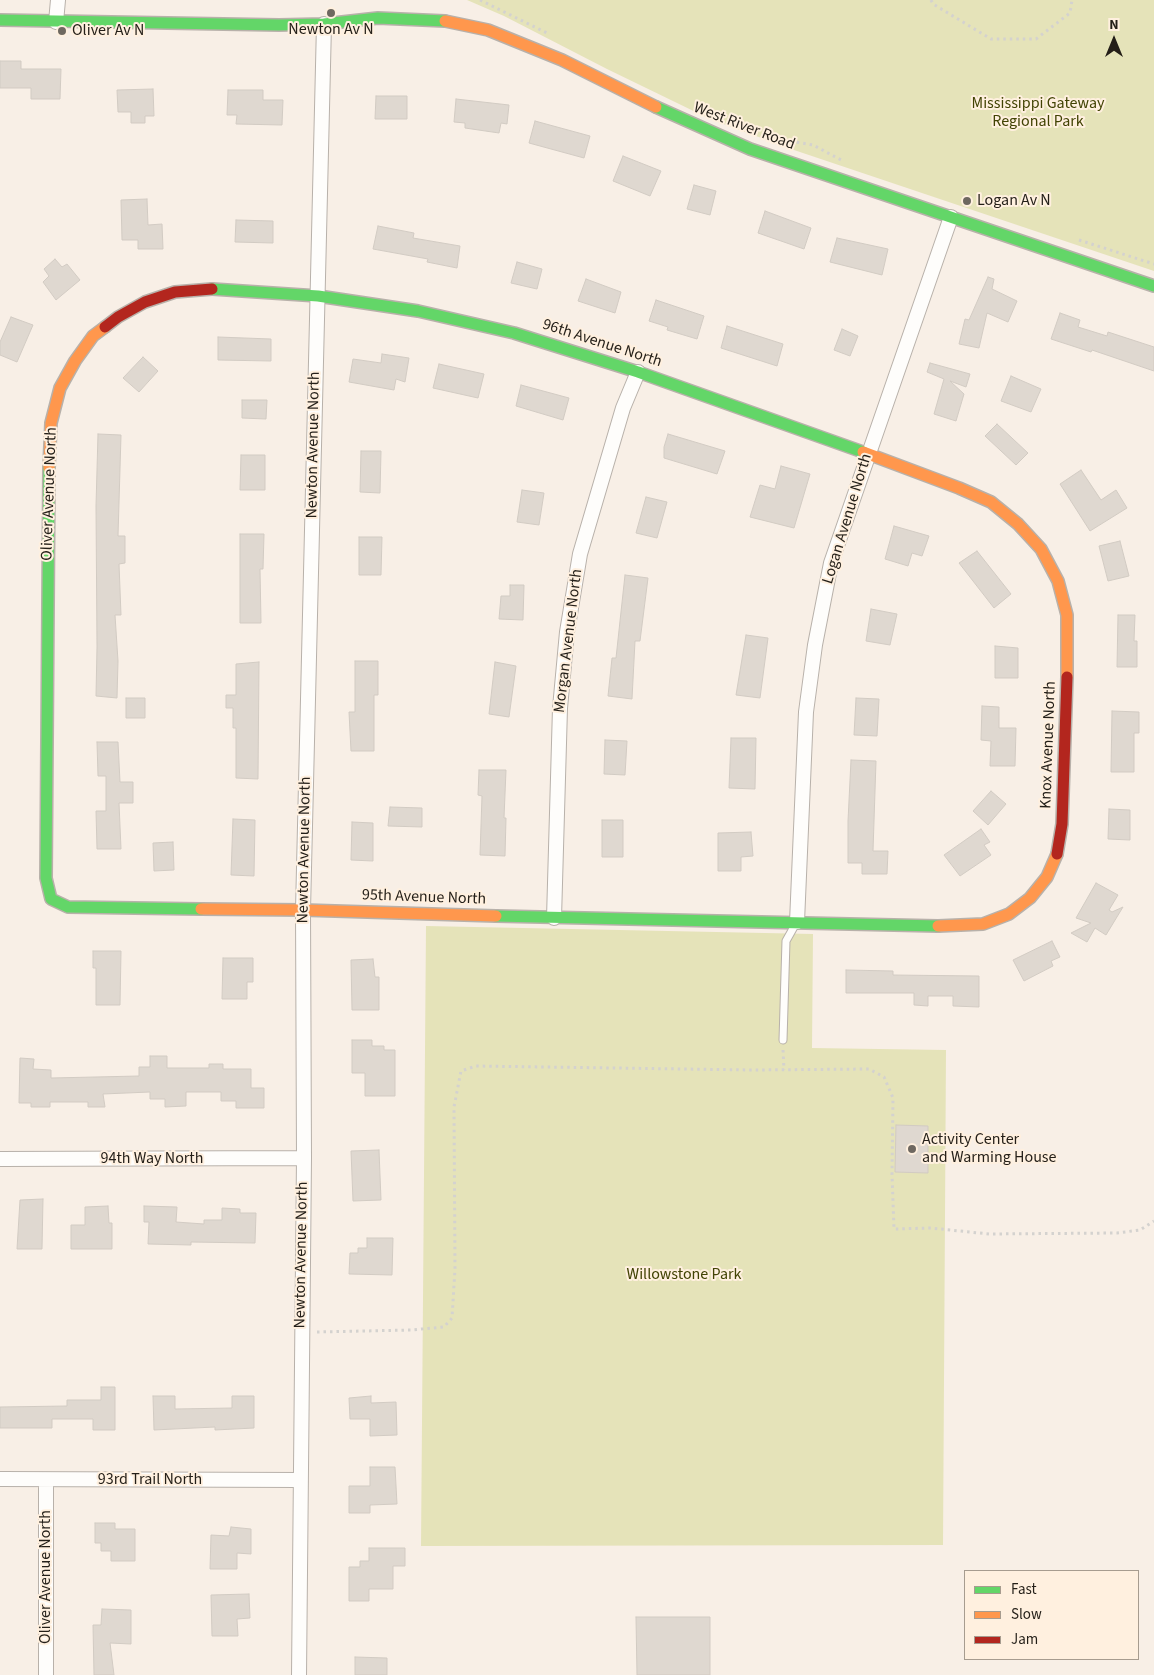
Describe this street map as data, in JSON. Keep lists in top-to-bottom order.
{
  "streets": {
    "street": [
      "West River Road",
      "96th Avenue North",
      "Newton Avenue North",
      "Oliver Avenue North",
      "Logan Avenue North",
      "Morgan Avenue North",
      "Knox Avenue North",
      "95th Avenue North",
      "94th Way North",
      "93rd Trail North"
    ]
  },
  "crossings": [
    ["West River Road", "Newton Avenue North"],
    ["West River Road", "Logan Avenue North"],
    ["96th Avenue North", "Newton Avenue North"],
    ["96th Avenue North", "Oliver Avenue North"],
    ["96th Avenue North", "Logan Avenue North"],
    ["96th Avenue North", "Morgan Avenue North"],
    ["96th Avenue North", "Knox Avenue North"],
    ["Newton Avenue North", "Oliver Avenue North"],
    ["Newton Avenue North", "95th Avenue North"],
    ["Newton Avenue North", "94th Way North"],
    ["Newton Avenue North", "93rd Trail North"],
    ["Oliver Avenue North", "95th Avenue North"],
    ["Oliver Avenue North", "93rd Trail North"],
    ["Logan Avenue North", "Knox Avenue North"],
    ["Logan Avenue North", "95th Avenue North"],
    ["Morgan Avenue North", "95th Avenue North"],
    ["Knox Avenue North", "95th Avenue North"]
  ],
  "parks": ["Mississippi Gateway Regional Park", "Willowstone Park"],
  "places": [
    "Newton Av N",
    "Oliver Av N",
    "Logan Av N",
    "Activity Center and Warming House"
  ],
  "legend": ["Fast", "Slow", "Jam"],
  "north": "top"
}
